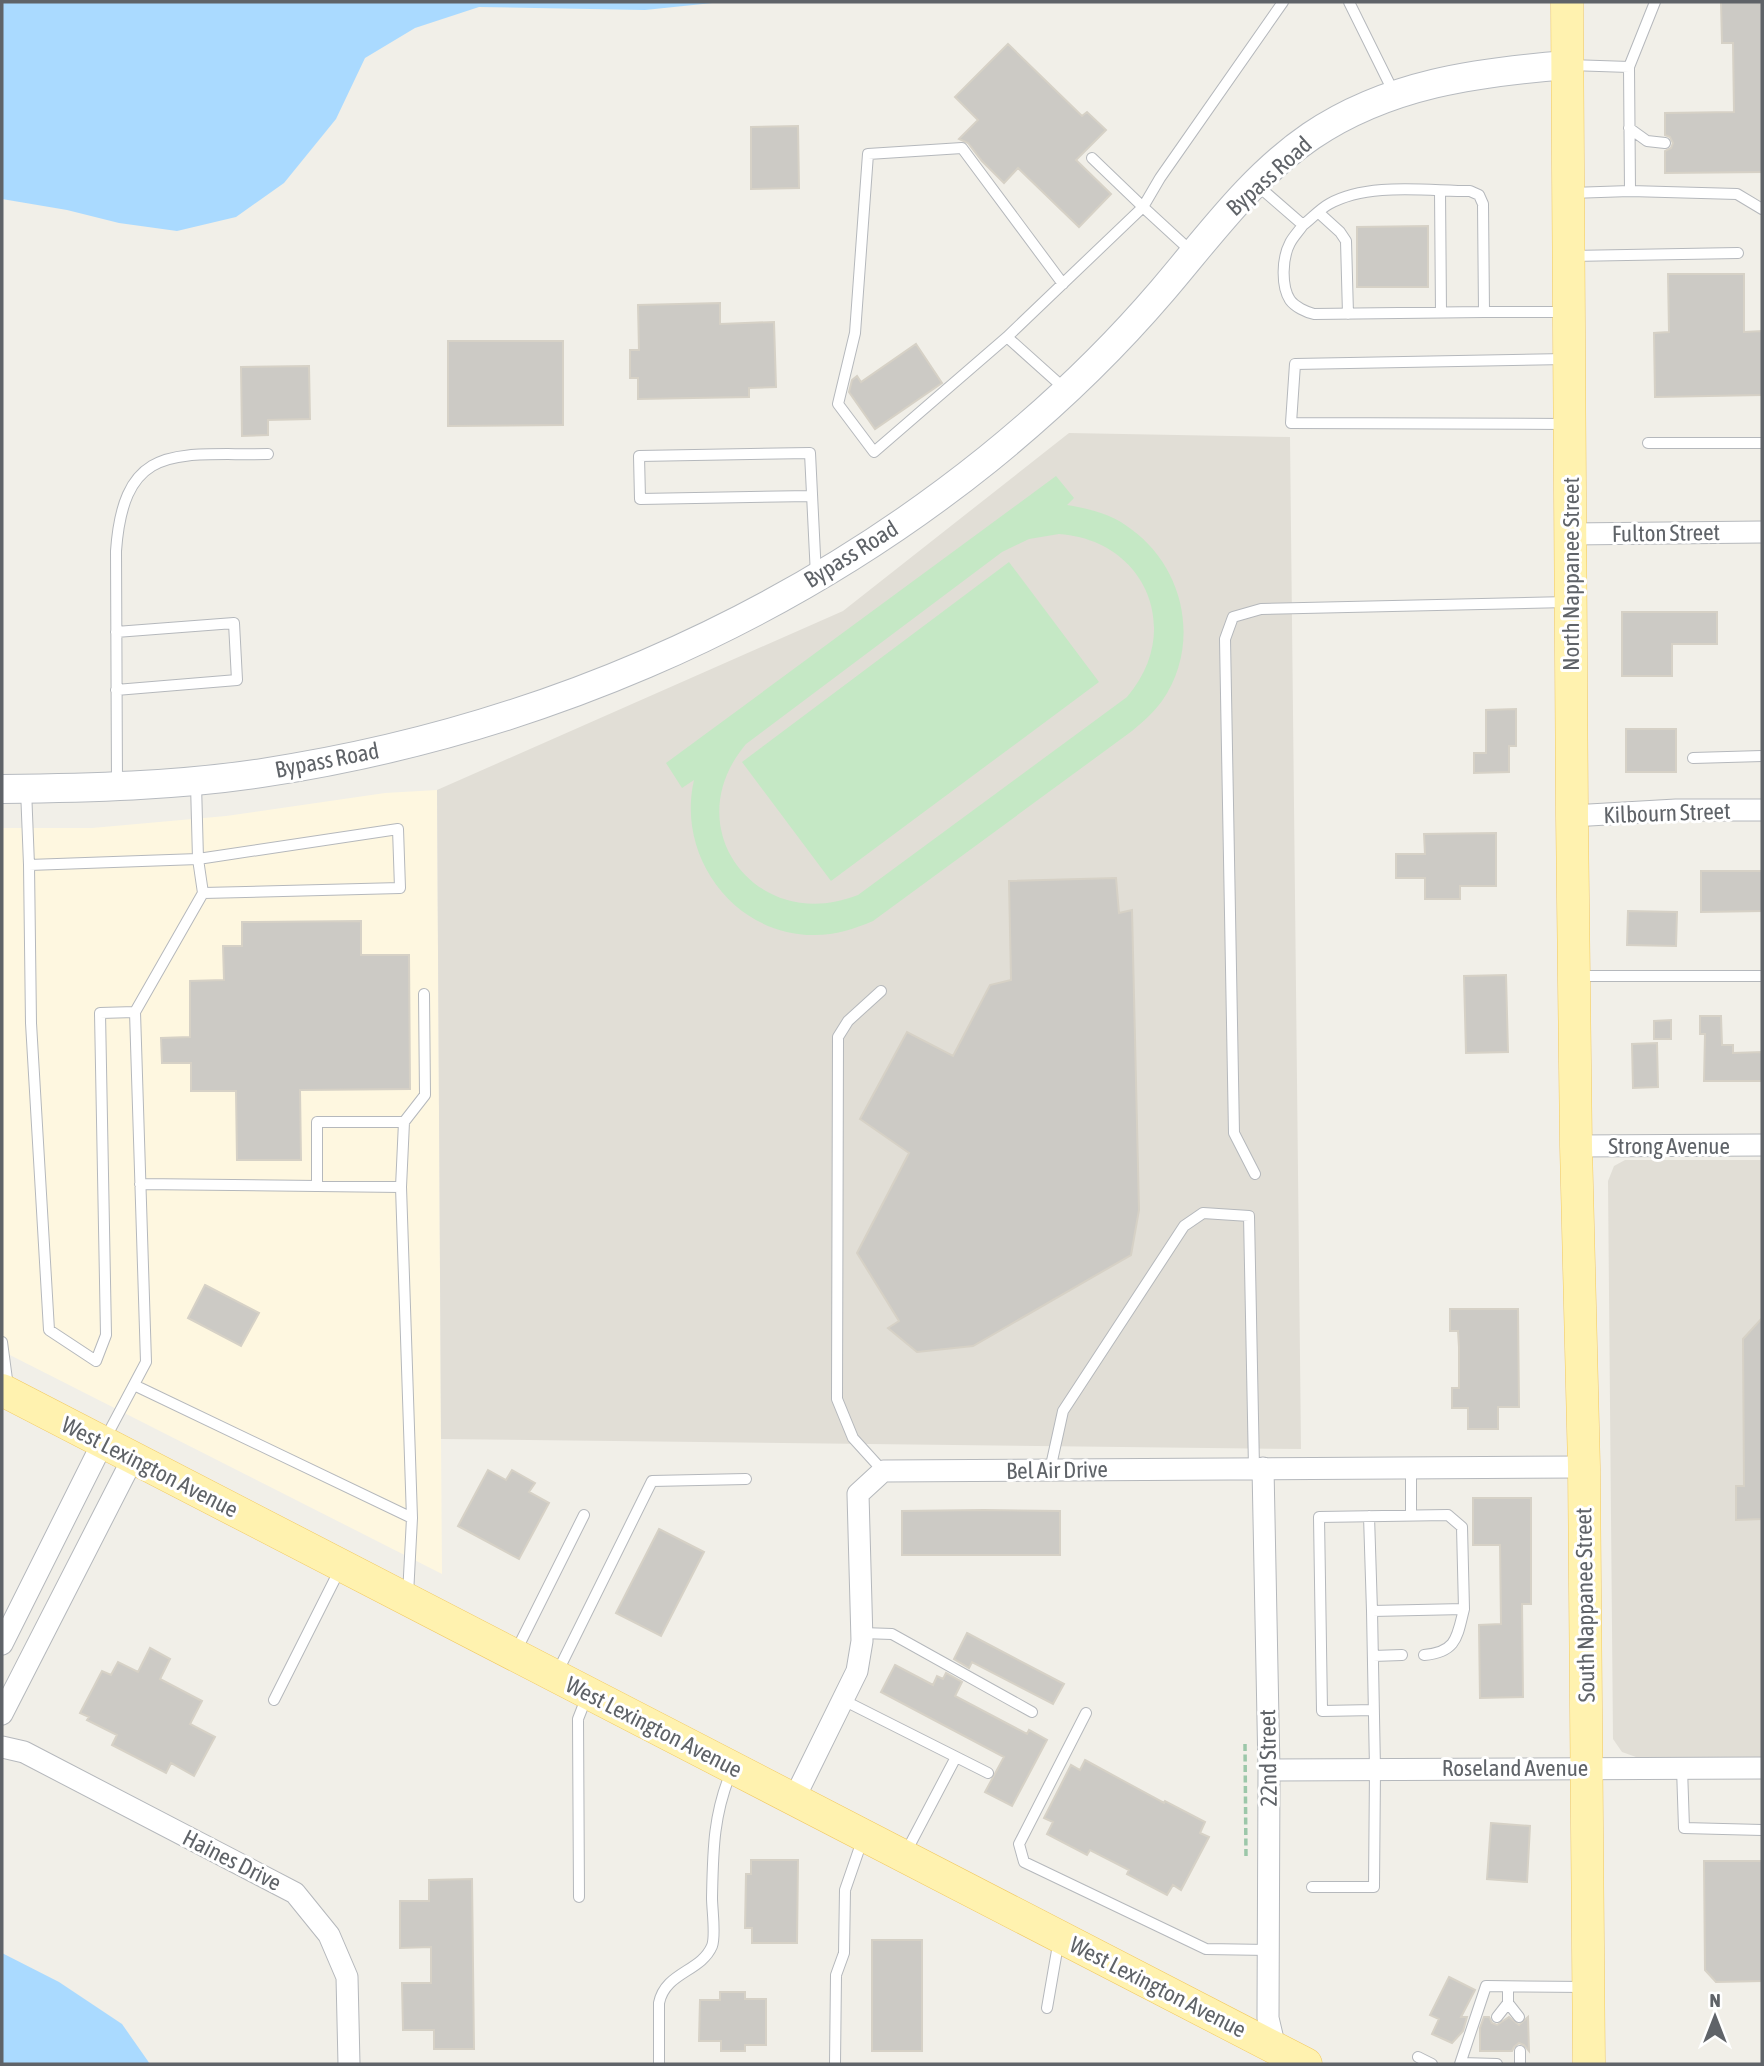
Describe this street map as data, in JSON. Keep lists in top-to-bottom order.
{
  "streets": {
    "main road": [
      "Bypass Road",
      "North Nappanee Street",
      "West Lexington Avenue",
      "South Nappanee Street"
    ],
    "street": [
      "Fulton Street",
      "Kilbourn Street",
      "Strong Avenue",
      "Bel Air Drive",
      "22nd Street",
      "Roseland Avenue",
      "Haines Drive"
    ]
  },
  "crossings": [
    ["Bypass Road", "North Nappanee Street"],
    ["Fulton Street", "North Nappanee Street"],
    ["North Nappanee Street", "Kilbourn Street"],
    ["North Nappanee Street", "Strong Avenue"],
    ["North Nappanee Street", "South Nappanee Street"],
    ["Strong Avenue", "South Nappanee Street"],
    ["West Lexington Avenue", "22nd Street"],
    ["Bel Air Drive", "South Nappanee Street"],
    ["Bel Air Drive", "22nd Street"],
    ["South Nappanee Street", "Roseland Avenue"],
    ["22nd Street", "Roseland Avenue"]
  ],
  "north": "top"
}
